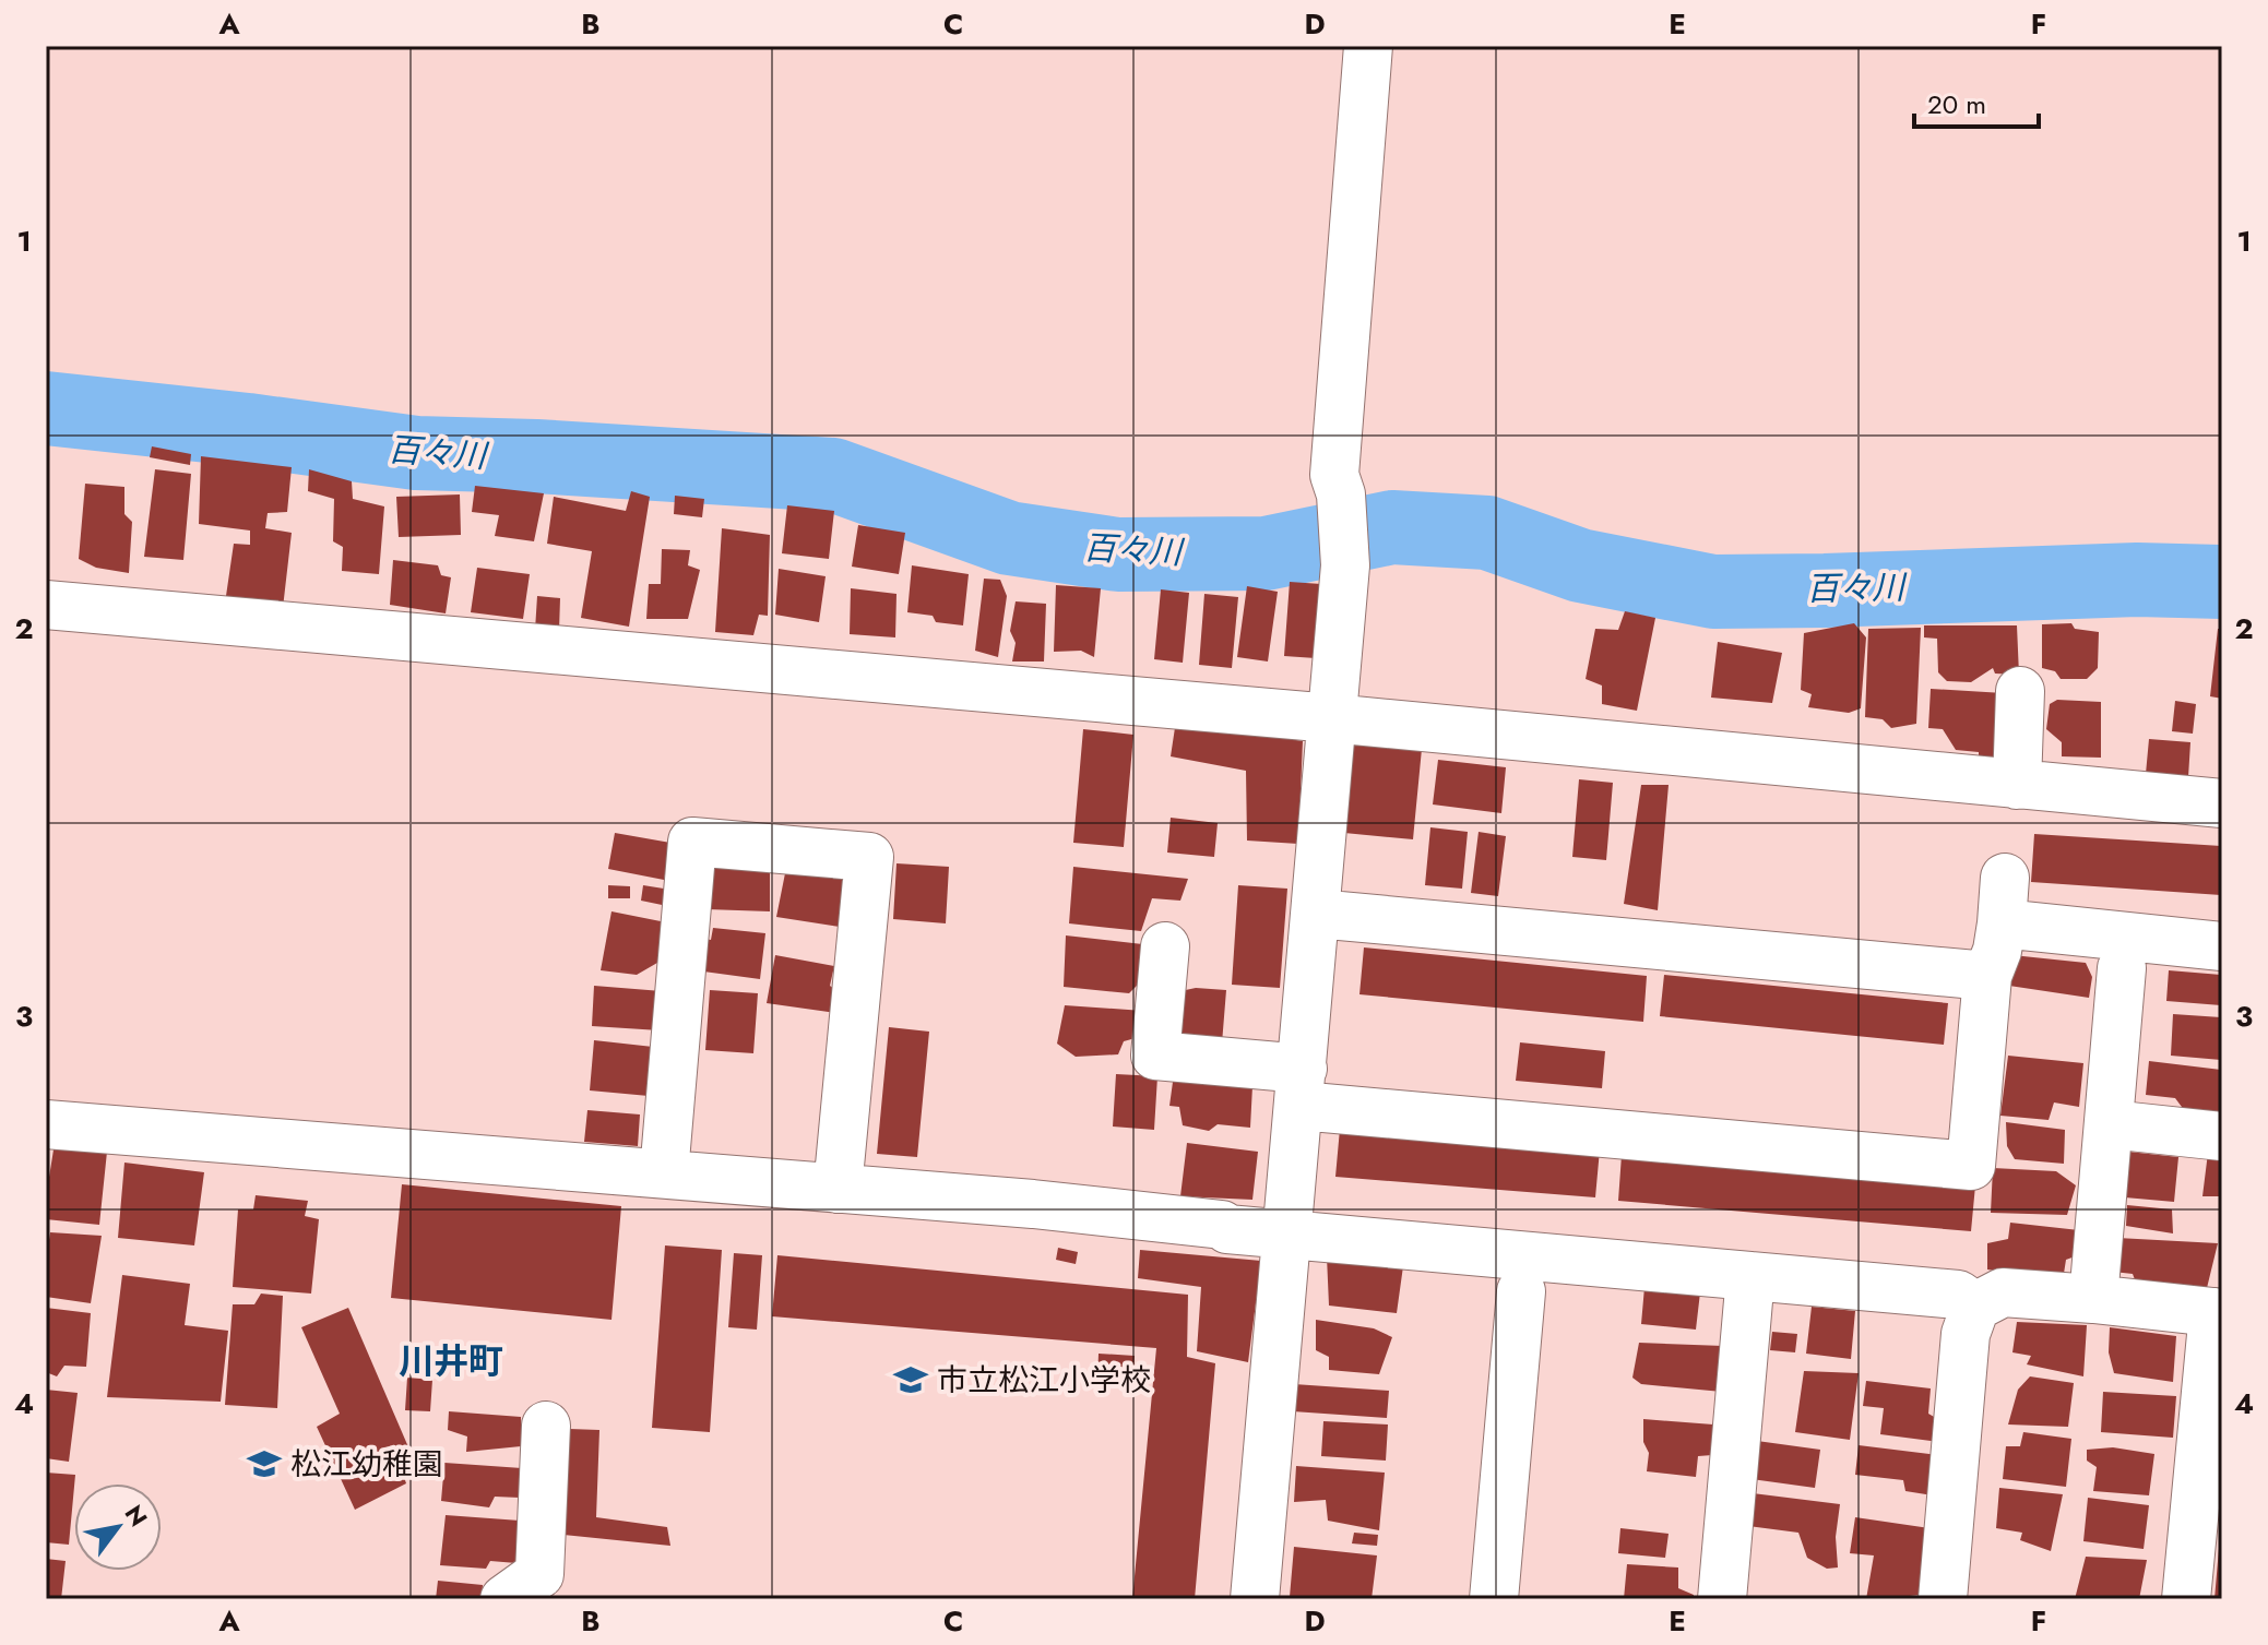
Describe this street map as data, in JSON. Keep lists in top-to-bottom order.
{
  "districts": ["川井町"],
  "water": ["百々川"],
  "places": {
    "school or university": ["市立松江小学校", "松江幼稚園"]
  },
  "scale_bar": "20 m",
  "north": "top right",
  "grid": {
    "columns": [
      "A",
      "B",
      "C",
      "D",
      "E",
      "F"
    ],
    "rows": [
      "1",
      "2",
      "3",
      "4"
    ]
  }
}
